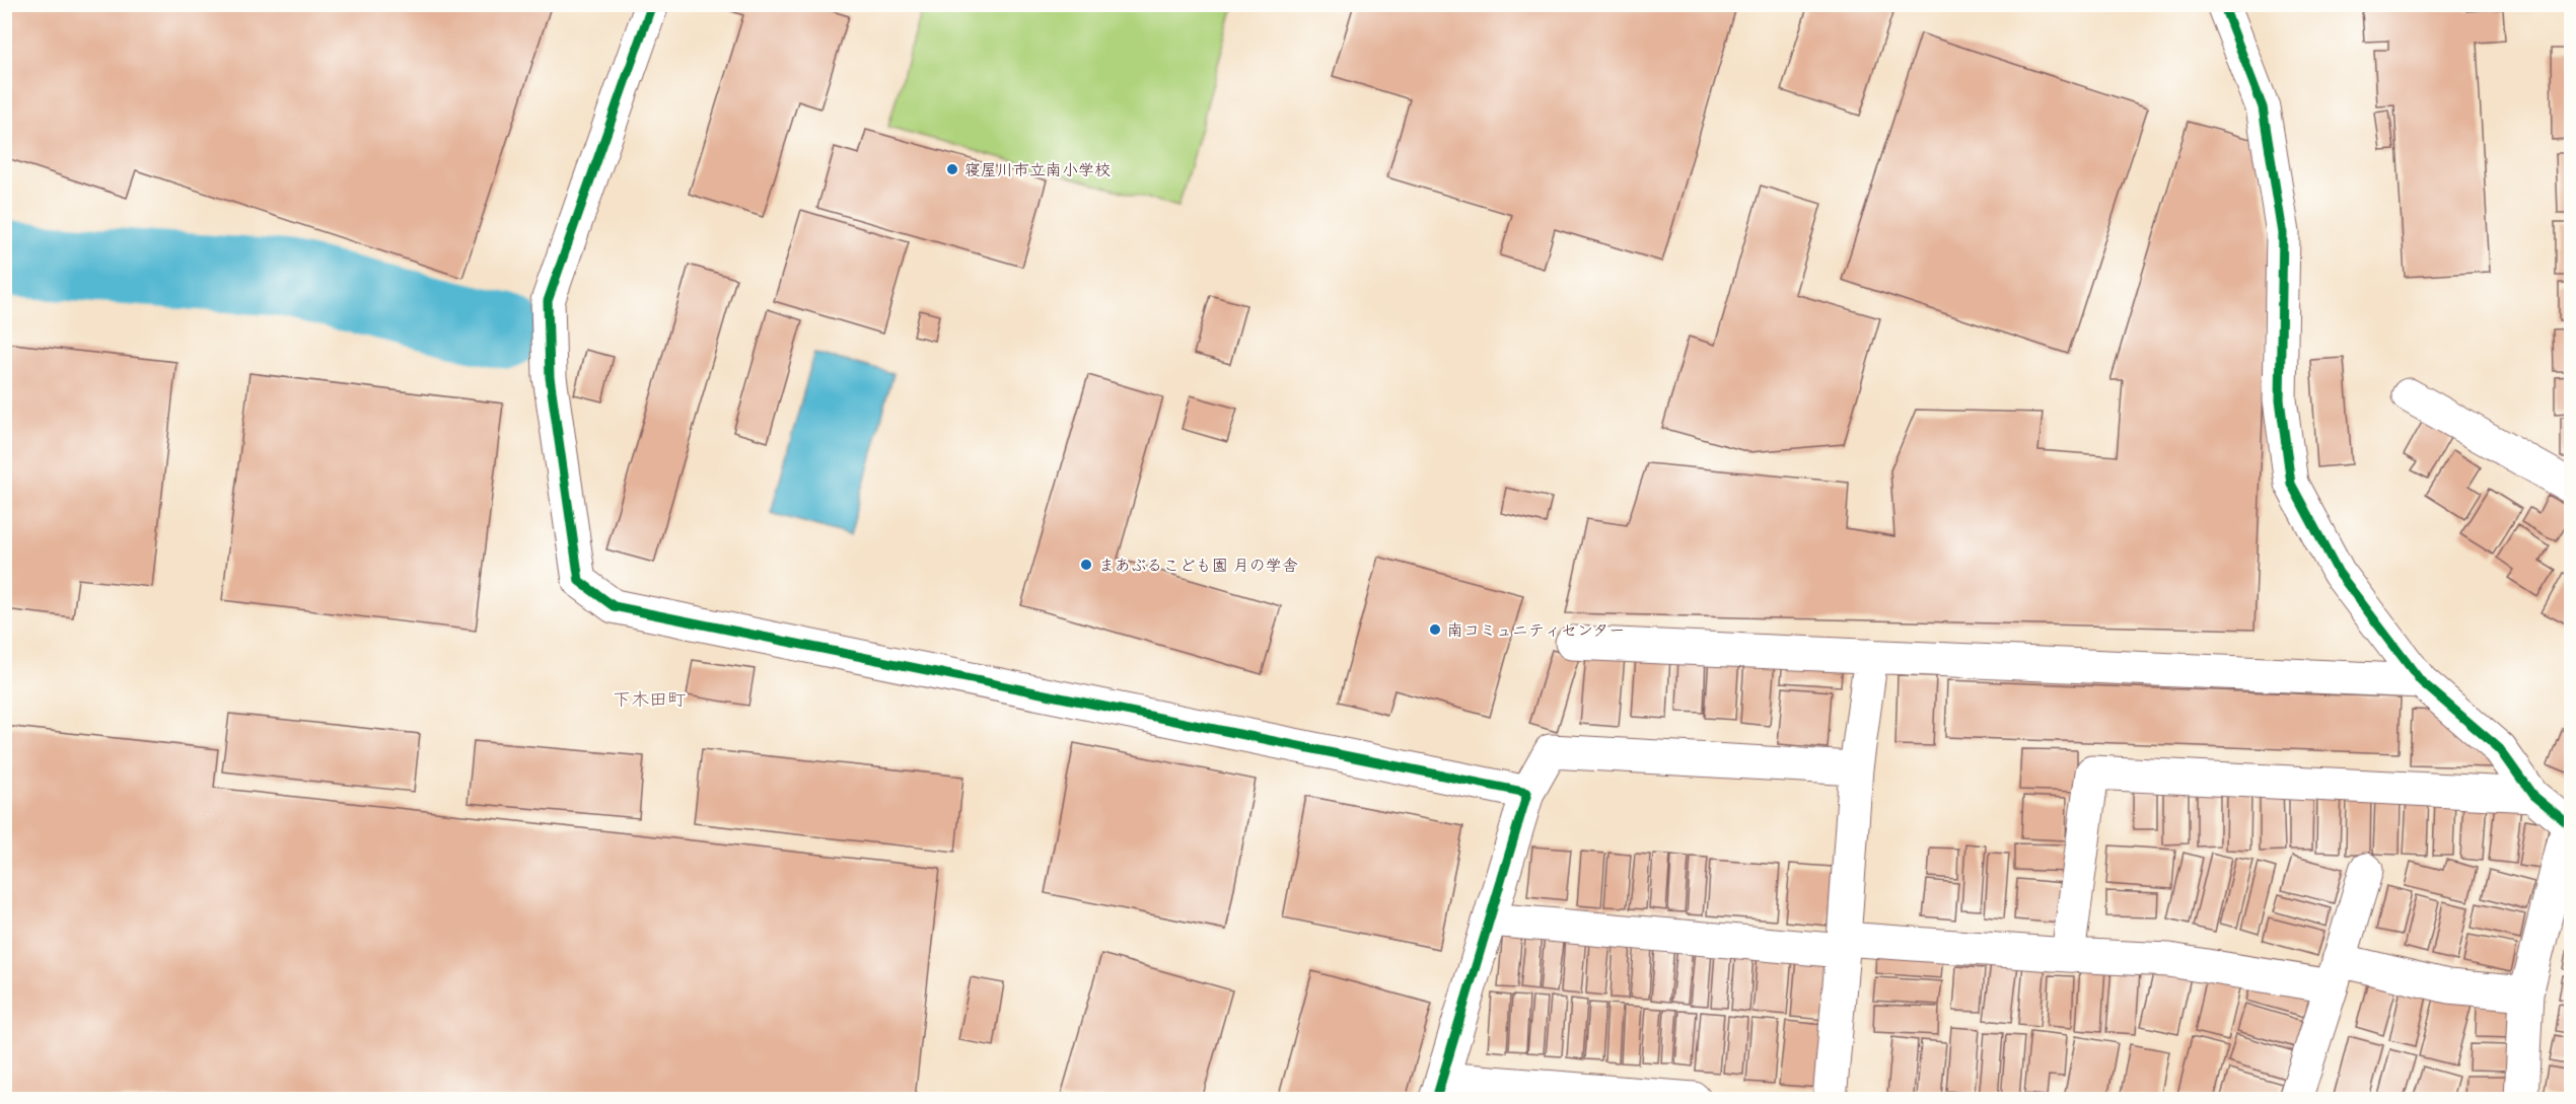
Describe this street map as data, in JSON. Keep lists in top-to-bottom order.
{
  "districts": ["下木田町"],
  "places": ["寝屋川市立南小学校", "まあぶるこども園 月の学舎", "南コミュニティセンター"]
}
